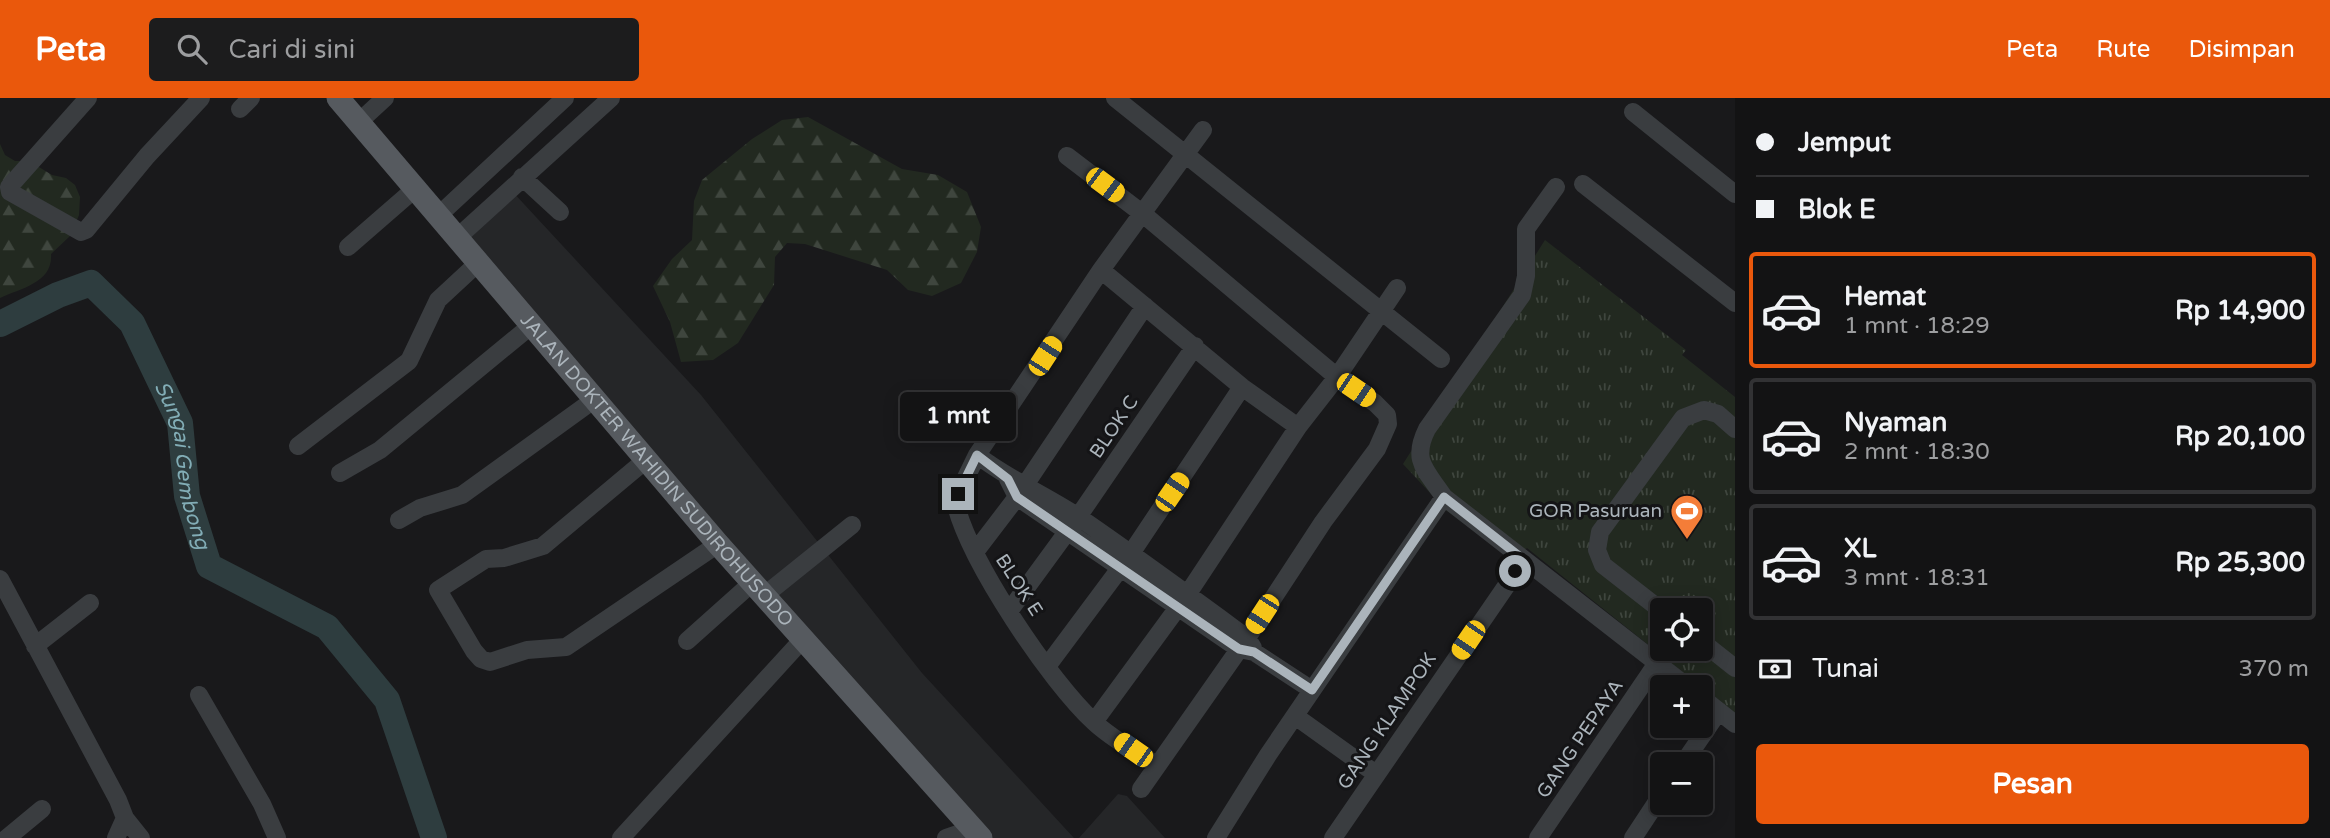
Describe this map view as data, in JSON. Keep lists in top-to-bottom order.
{
  "streets": {
    "main road": ["JALAN DOKTER WAHIDIN SUDIROHUSODO"],
    "street": [
      "BLOK C",
      "BLOK E",
      "GANG KLAMPOK",
      "GANG PEPAYA"
    ]
  },
  "crossings": [
    ["BLOK C", "BLOK E"]
  ],
  "water": ["Sungai Gembong"],
  "places": {
    "sports": ["GOR Pasuruan"]
  },
  "page": {
    "header": "Peta",
    "search": "Cari di sini",
    "nav": ["Peta", "Rute", "Disimpan"],
    "banner": ["Jemput", "Blok E"],
    "list": [
      {
        "name": "Hemat",
        "note": "1 mnt · 18:29",
        "value": "Rp 14,900"
      },
      {
        "name": "Nyaman",
        "note": "2 mnt · 18:30",
        "value": "Rp 20,100"
      },
      {
        "name": "XL",
        "note": "3 mnt · 18:31",
        "value": "Rp 25,300"
      }
    ],
    "bubble": "1 mnt",
    "map_buttons": ["+", "−"],
    "pay": ["Tunai", "370 m"],
    "buttons": "Pesan"
  }
}
